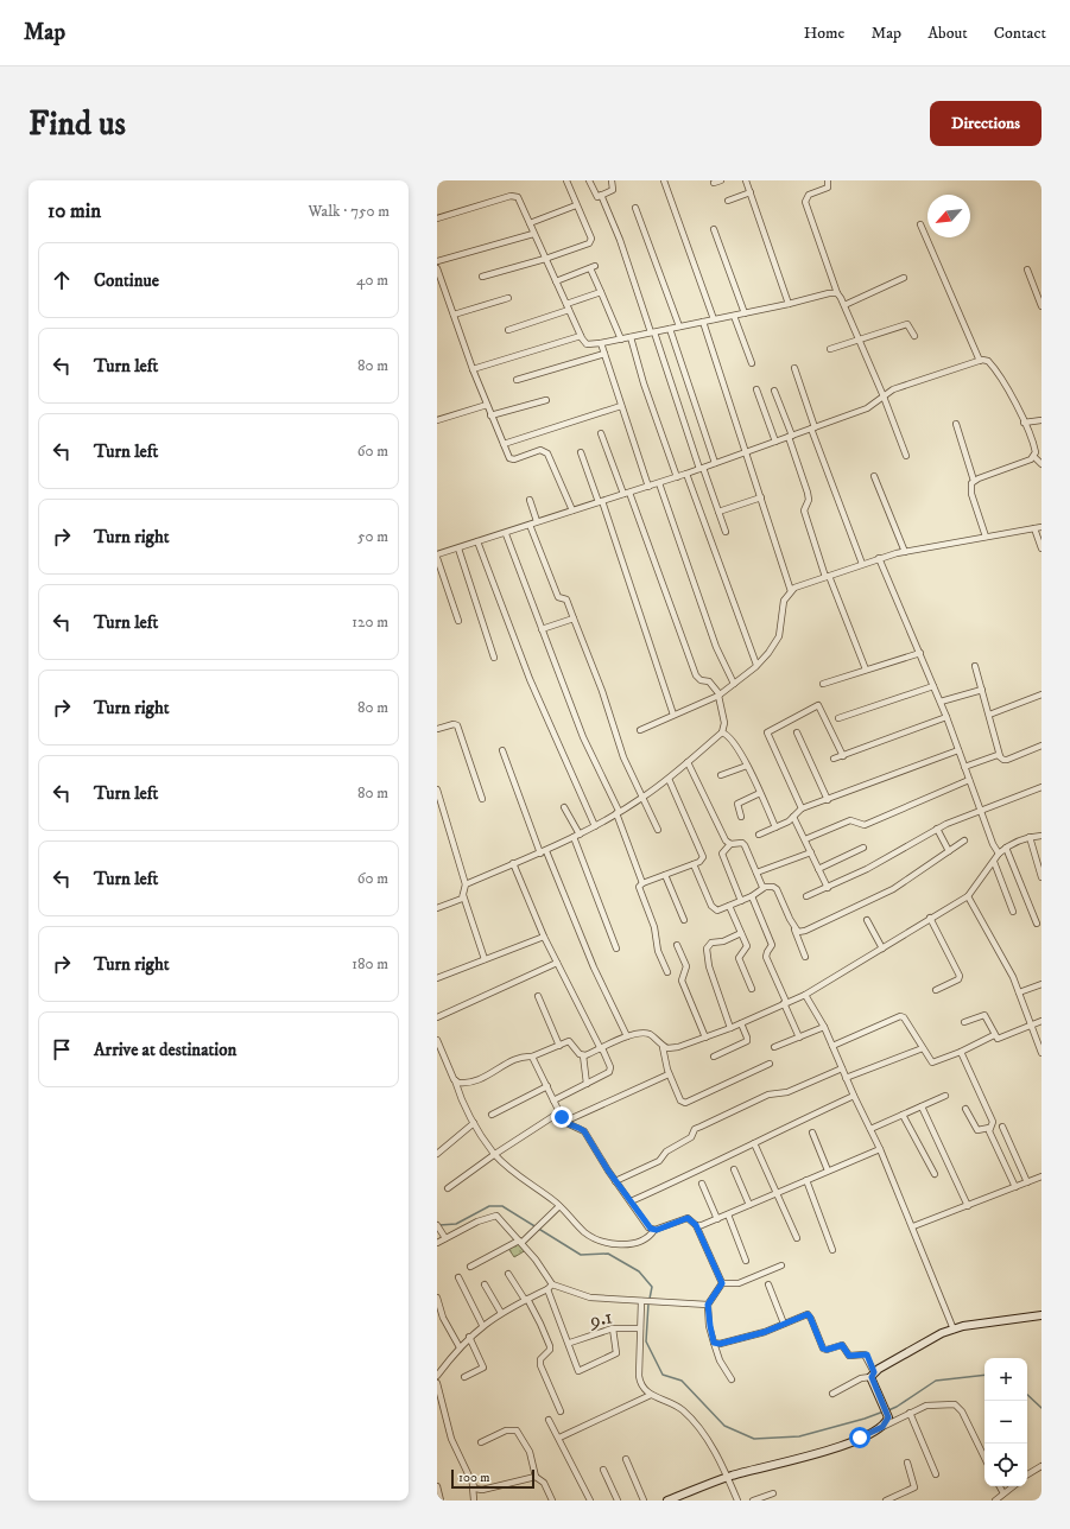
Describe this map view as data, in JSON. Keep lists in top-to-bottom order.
{
  "streets": {
    "street": ["9.1"]
  },
  "scale_bar": "100 m",
  "north": "bottom left",
  "page": {
    "header": "Map",
    "nav": [
      "Home",
      "Map",
      "About",
      "Contact"
    ],
    "buttons": "Directions",
    "title": "Find us",
    "heading": ["10 min", "Walk · 750 m"],
    "list": [
      ["Continue", "40 m"],
      ["Turn left", "80 m"],
      ["Turn left", "60 m"],
      ["Turn right", "50 m"],
      ["Turn left", "120 m"],
      ["Turn right", "80 m"],
      ["Turn left", "80 m"],
      ["Turn left", "60 m"],
      ["Turn right", "180 m"],
      "Arrive at destination"
    ],
    "map_buttons": ["+", "−"],
    "scale": "100 m"
  }
}
